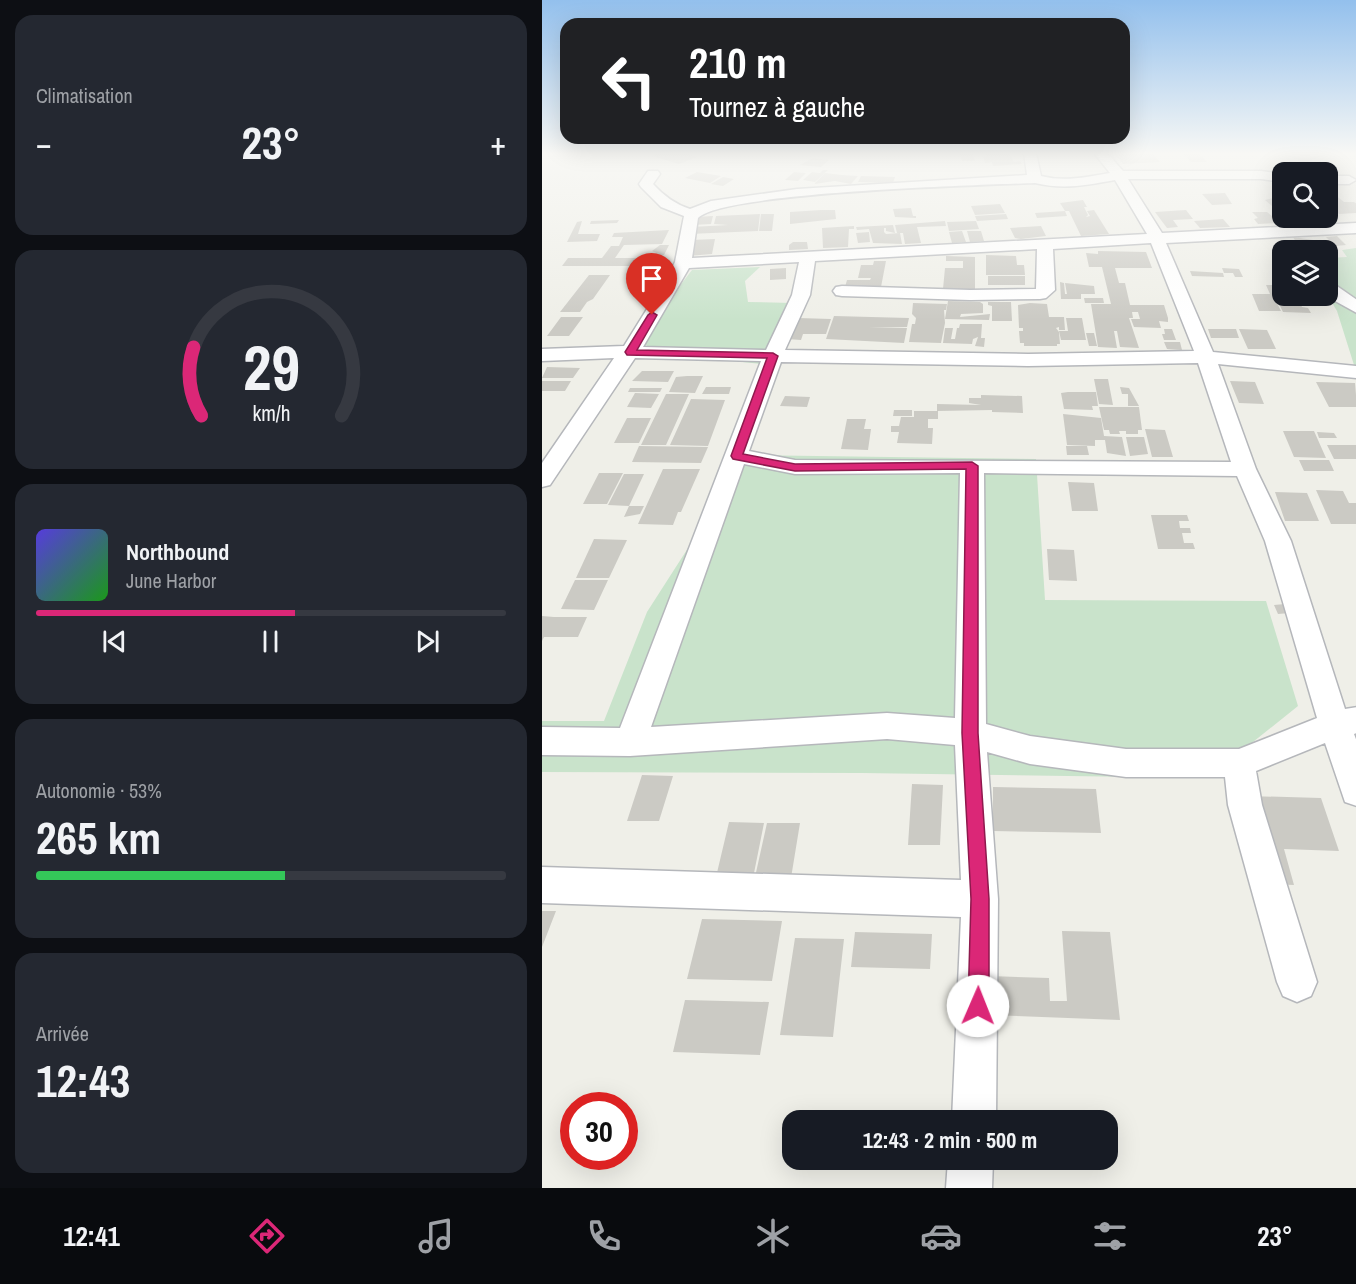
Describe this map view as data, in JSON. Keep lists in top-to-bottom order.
{
  "page": {
    "tile": [
      "Climatisation",
      ["Autonomie · 53%", "265 km"],
      ["Arrivée", "12:43"]
    ],
    "turn": ["210 m", "Tournez à gauche"],
    "heat": ["−", "23°", "+"],
    "song": ["Northbound", "June Harbor"],
    "limit": "30",
    "trip": "12:43 · 2 min · 500 m",
    "tabs": ["12:41", "23°"],
    "gauge": ["29", "km/h"]
  }
}
